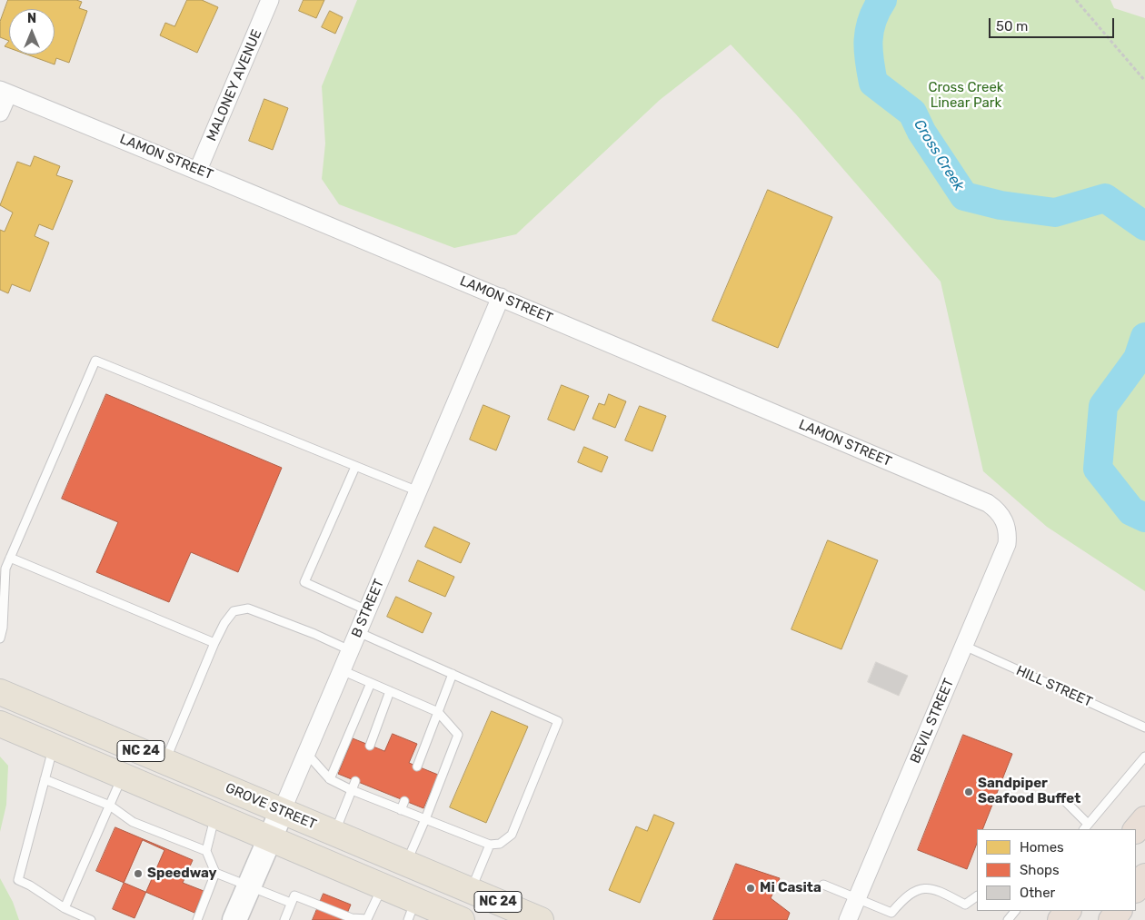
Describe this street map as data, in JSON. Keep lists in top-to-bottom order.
{
  "streets": {
    "main road": ["B STREET", "NC 24", "GROVE STREET"],
    "street": ["MALONEY AVENUE", "LAMON STREET", "BEVIL STREET"],
    "lane": ["HILL STREET"]
  },
  "crossings": [
    ["MALONEY AVENUE", "LAMON STREET"],
    ["LAMON STREET", "B STREET"],
    ["LAMON STREET", "BEVIL STREET"],
    ["B STREET", "NC 24"],
    ["B STREET", "GROVE STREET"],
    ["HILL STREET", "BEVIL STREET"]
  ],
  "water": ["Cross Creek"],
  "parks": ["Cross Creek Linear Park"],
  "places": ["Sandpiper Seafood Buffet", "Speedway", "Mi Casita"],
  "legend": ["Homes", "Shops", "Other"],
  "scale_bar": "50 m",
  "north": "top"
}
